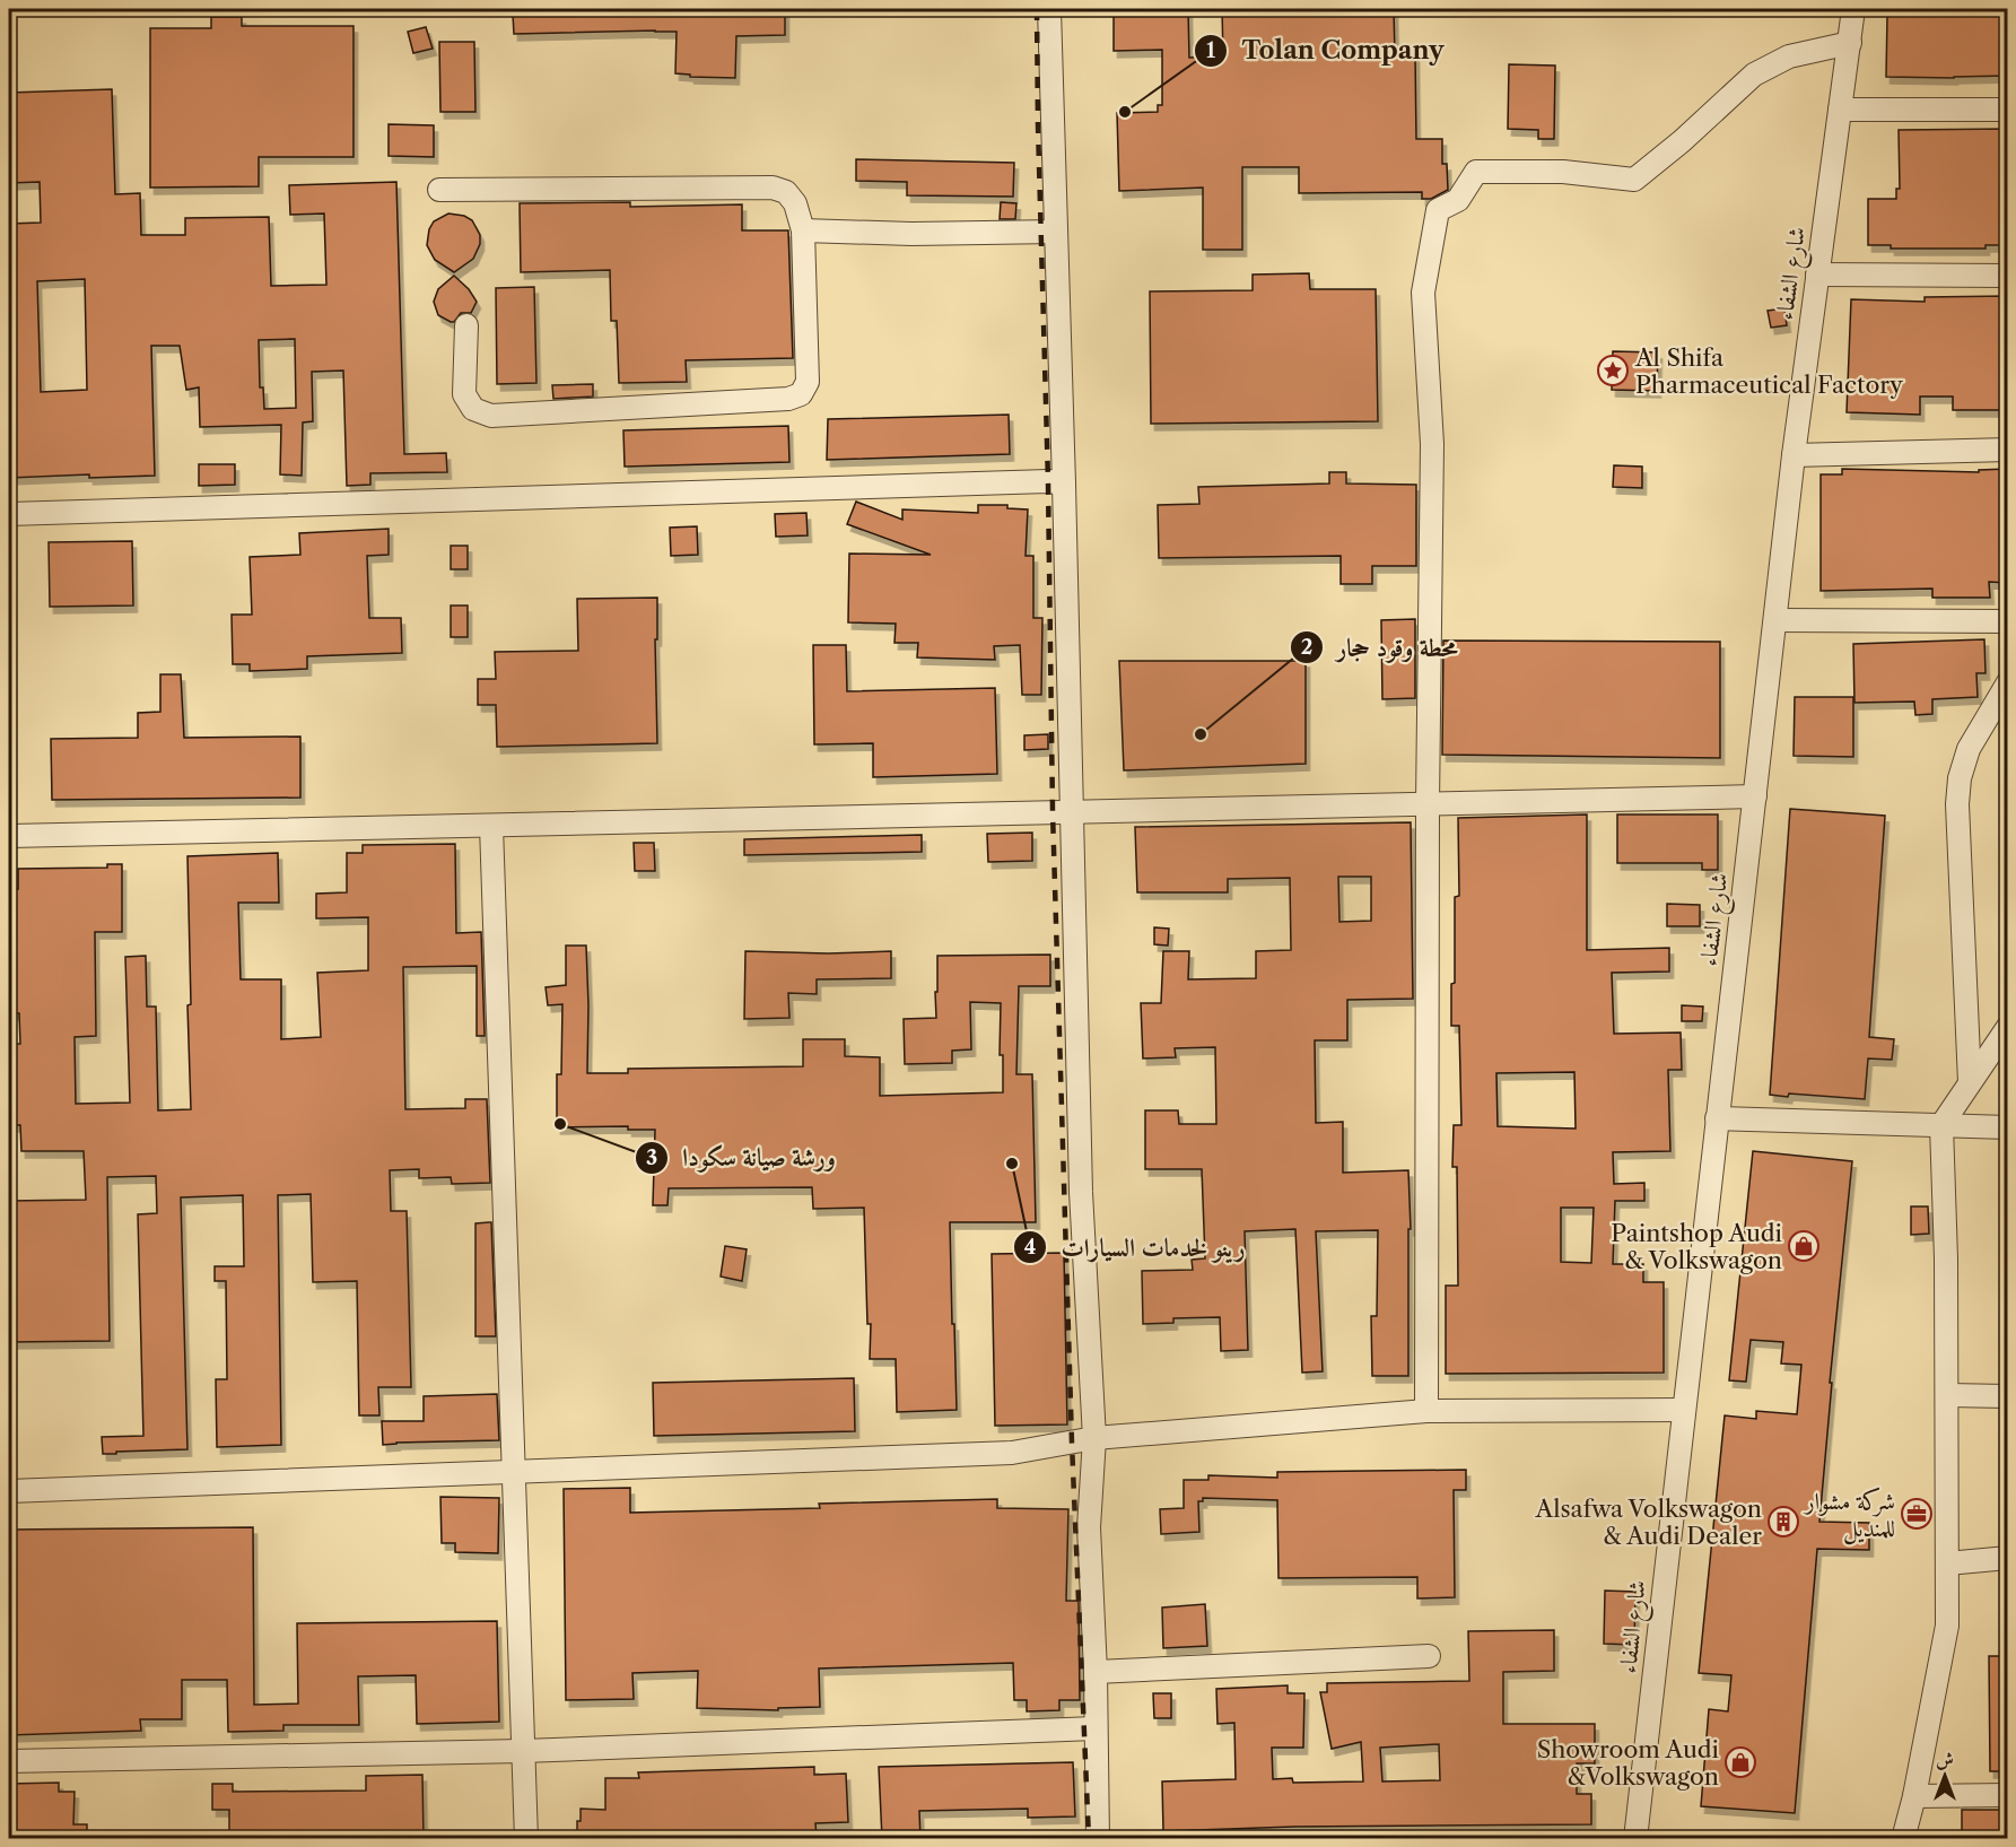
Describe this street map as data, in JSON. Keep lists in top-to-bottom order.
{
  "streets": {
    "street": ["شارع الشفاء"]
  },
  "places": {
    "other": [
      "Tolan Company",
      "محطة وقود حجار",
      "ورشة صيانة سكودا",
      "رينو لخدمات السيارات"
    ],
    "place": ["Al Shifa Pharmaceutical Factory"],
    "shop": ["Paintshop Audi & Volkswagon", "Showroom Audi &Volkswagon"],
    "office": ["شركة مشوار للمنديل"],
    "building": ["Alsafwa Volkswagon & Audi Dealer"]
  },
  "north": "top"
}
